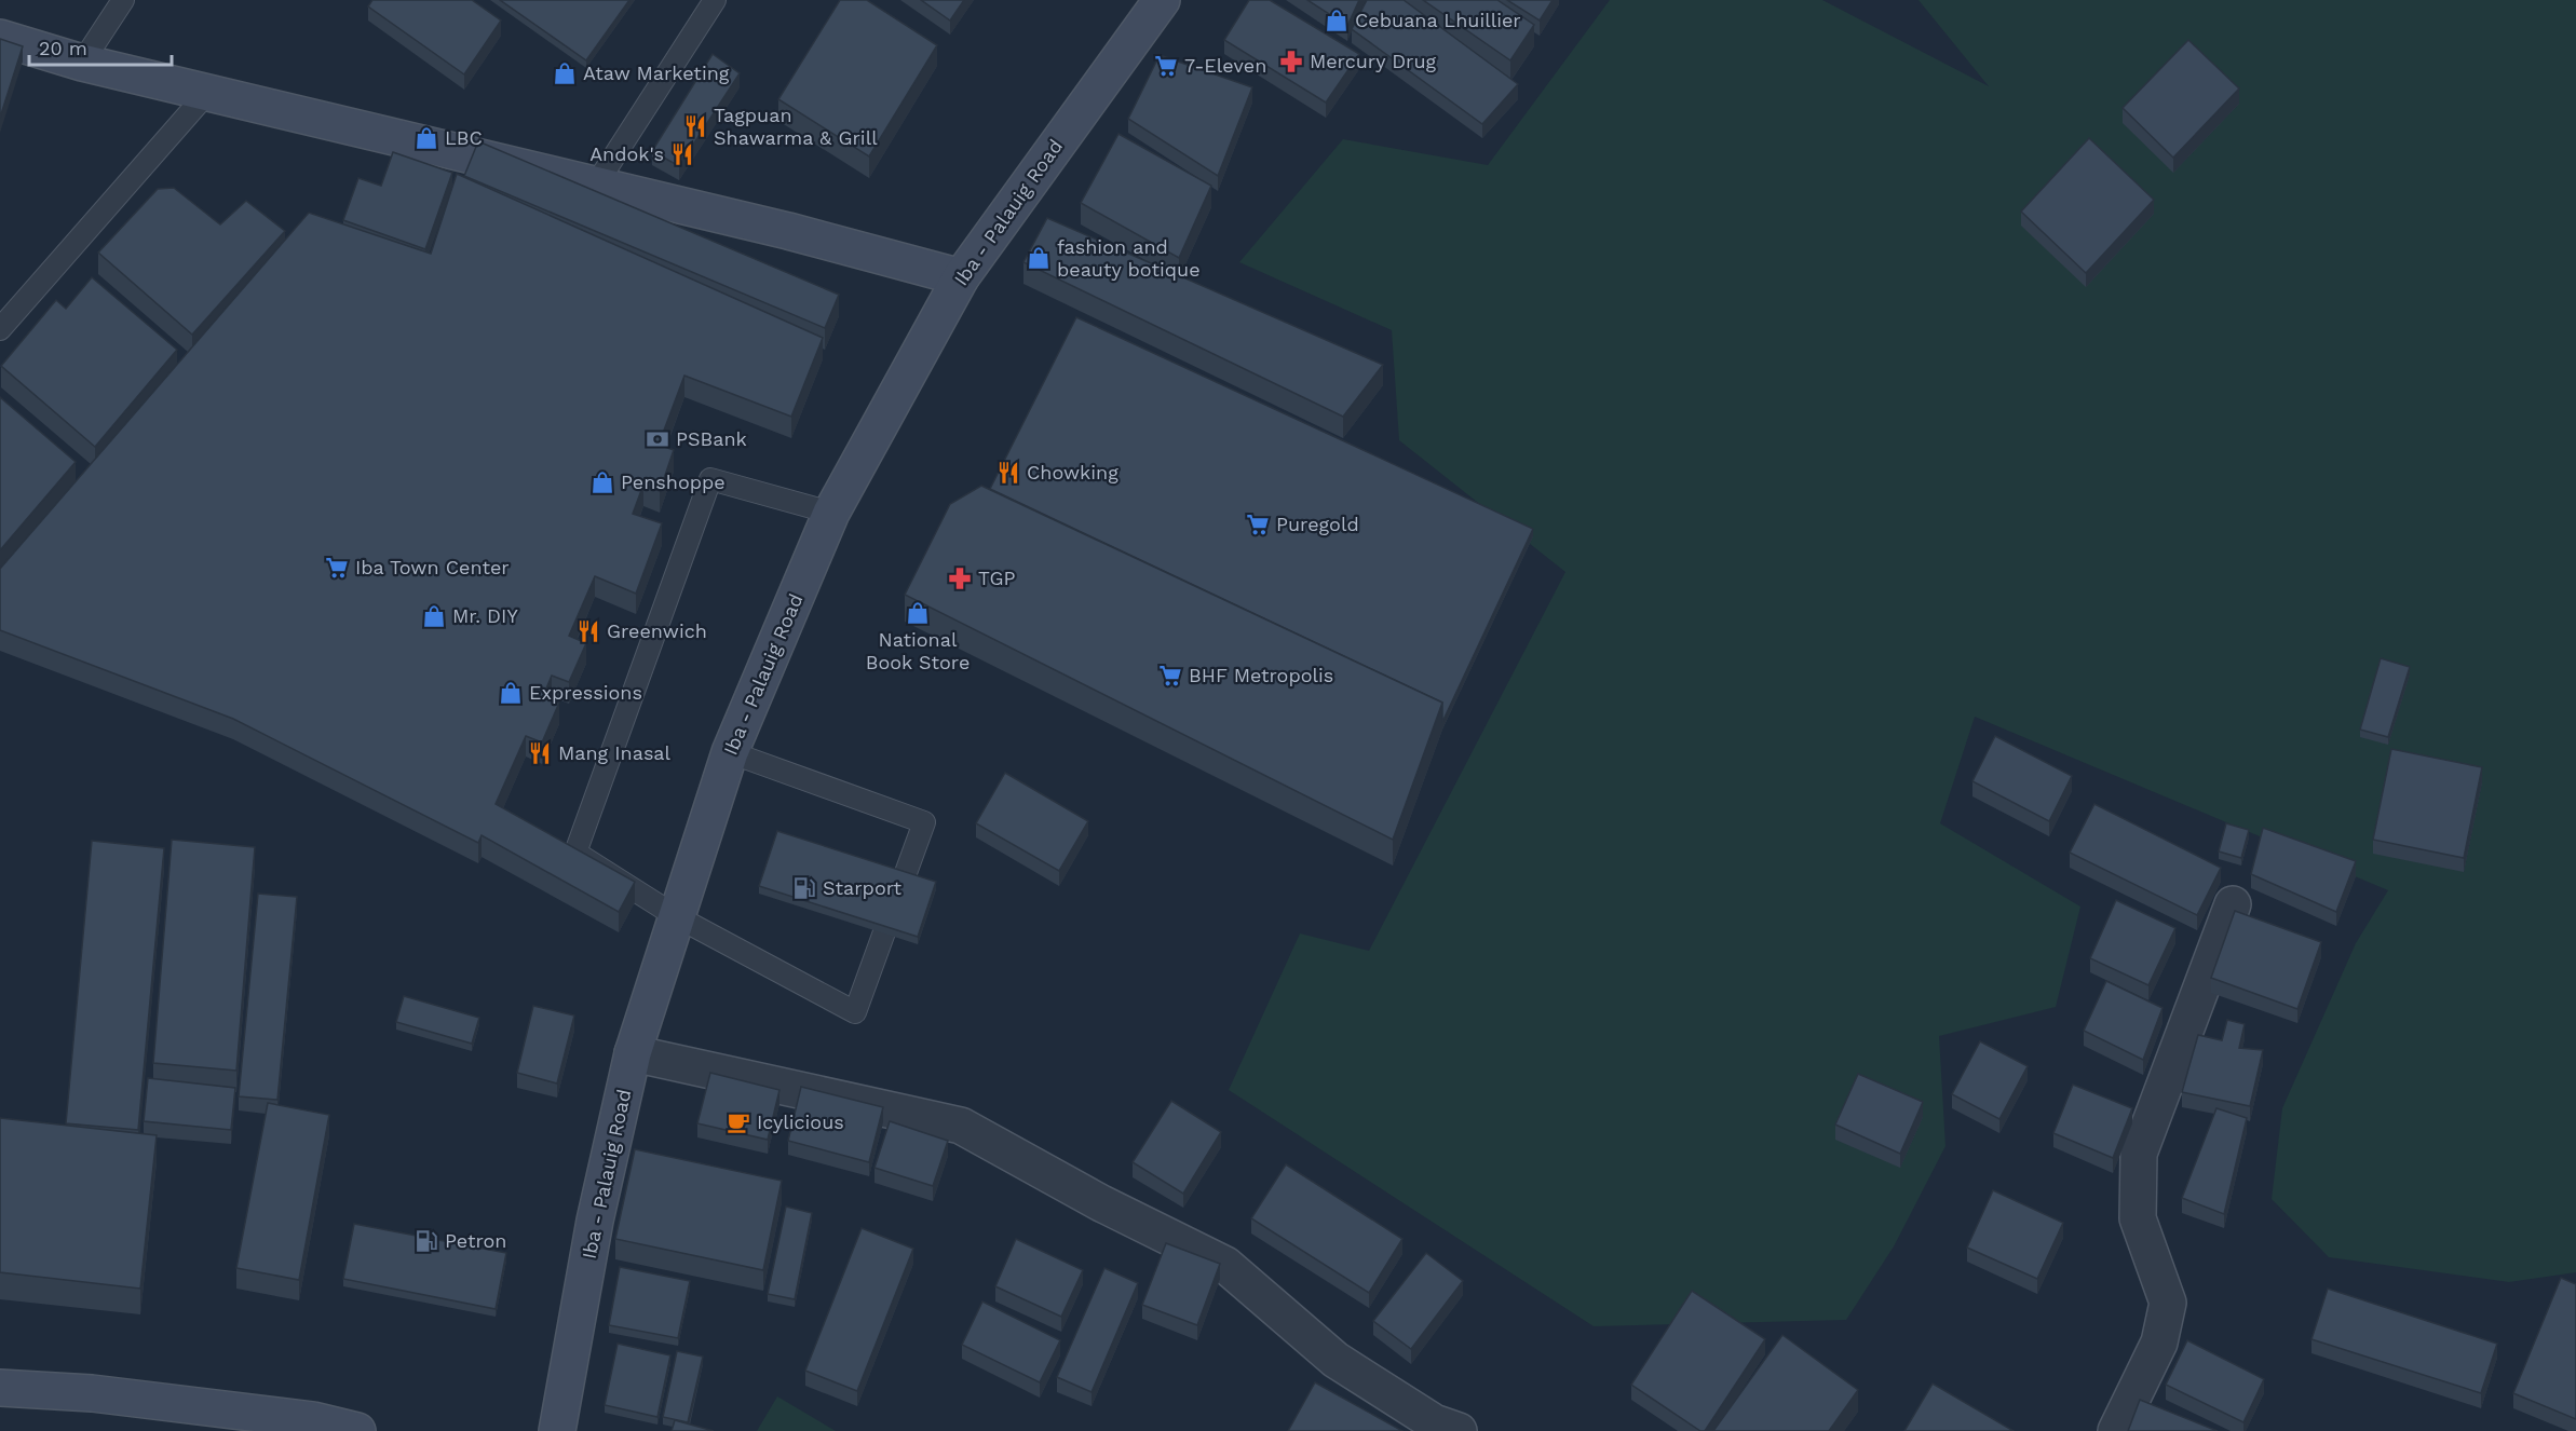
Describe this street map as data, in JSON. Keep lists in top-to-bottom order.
{
  "streets": {
    "main road": ["Iba - Palauig Road"]
  },
  "places": {
    "shop": [
      "Cebuana Lhuillier",
      "Ataw Marketing",
      "LBC",
      "fashion and beauty botique",
      "Penshoppe",
      "National Book Store",
      "Mr. DIY",
      "Expressions"
    ],
    "pharmacy": ["Mercury Drug", "TGP"],
    "supermarket": [
      "7-Eleven",
      "Puregold",
      "Iba Town Center",
      "BHF Metropolis"
    ],
    "restaurant": [
      "Tagpuan Shawarma & Grill",
      "Andok's",
      "Chowking",
      "Greenwich",
      "Mang Inasal"
    ],
    "bank": ["PSBank"],
    "fuel station": ["Starport", "Petron"],
    "cafe": ["Icylicious"]
  },
  "scale_bar": "20 m"
}
